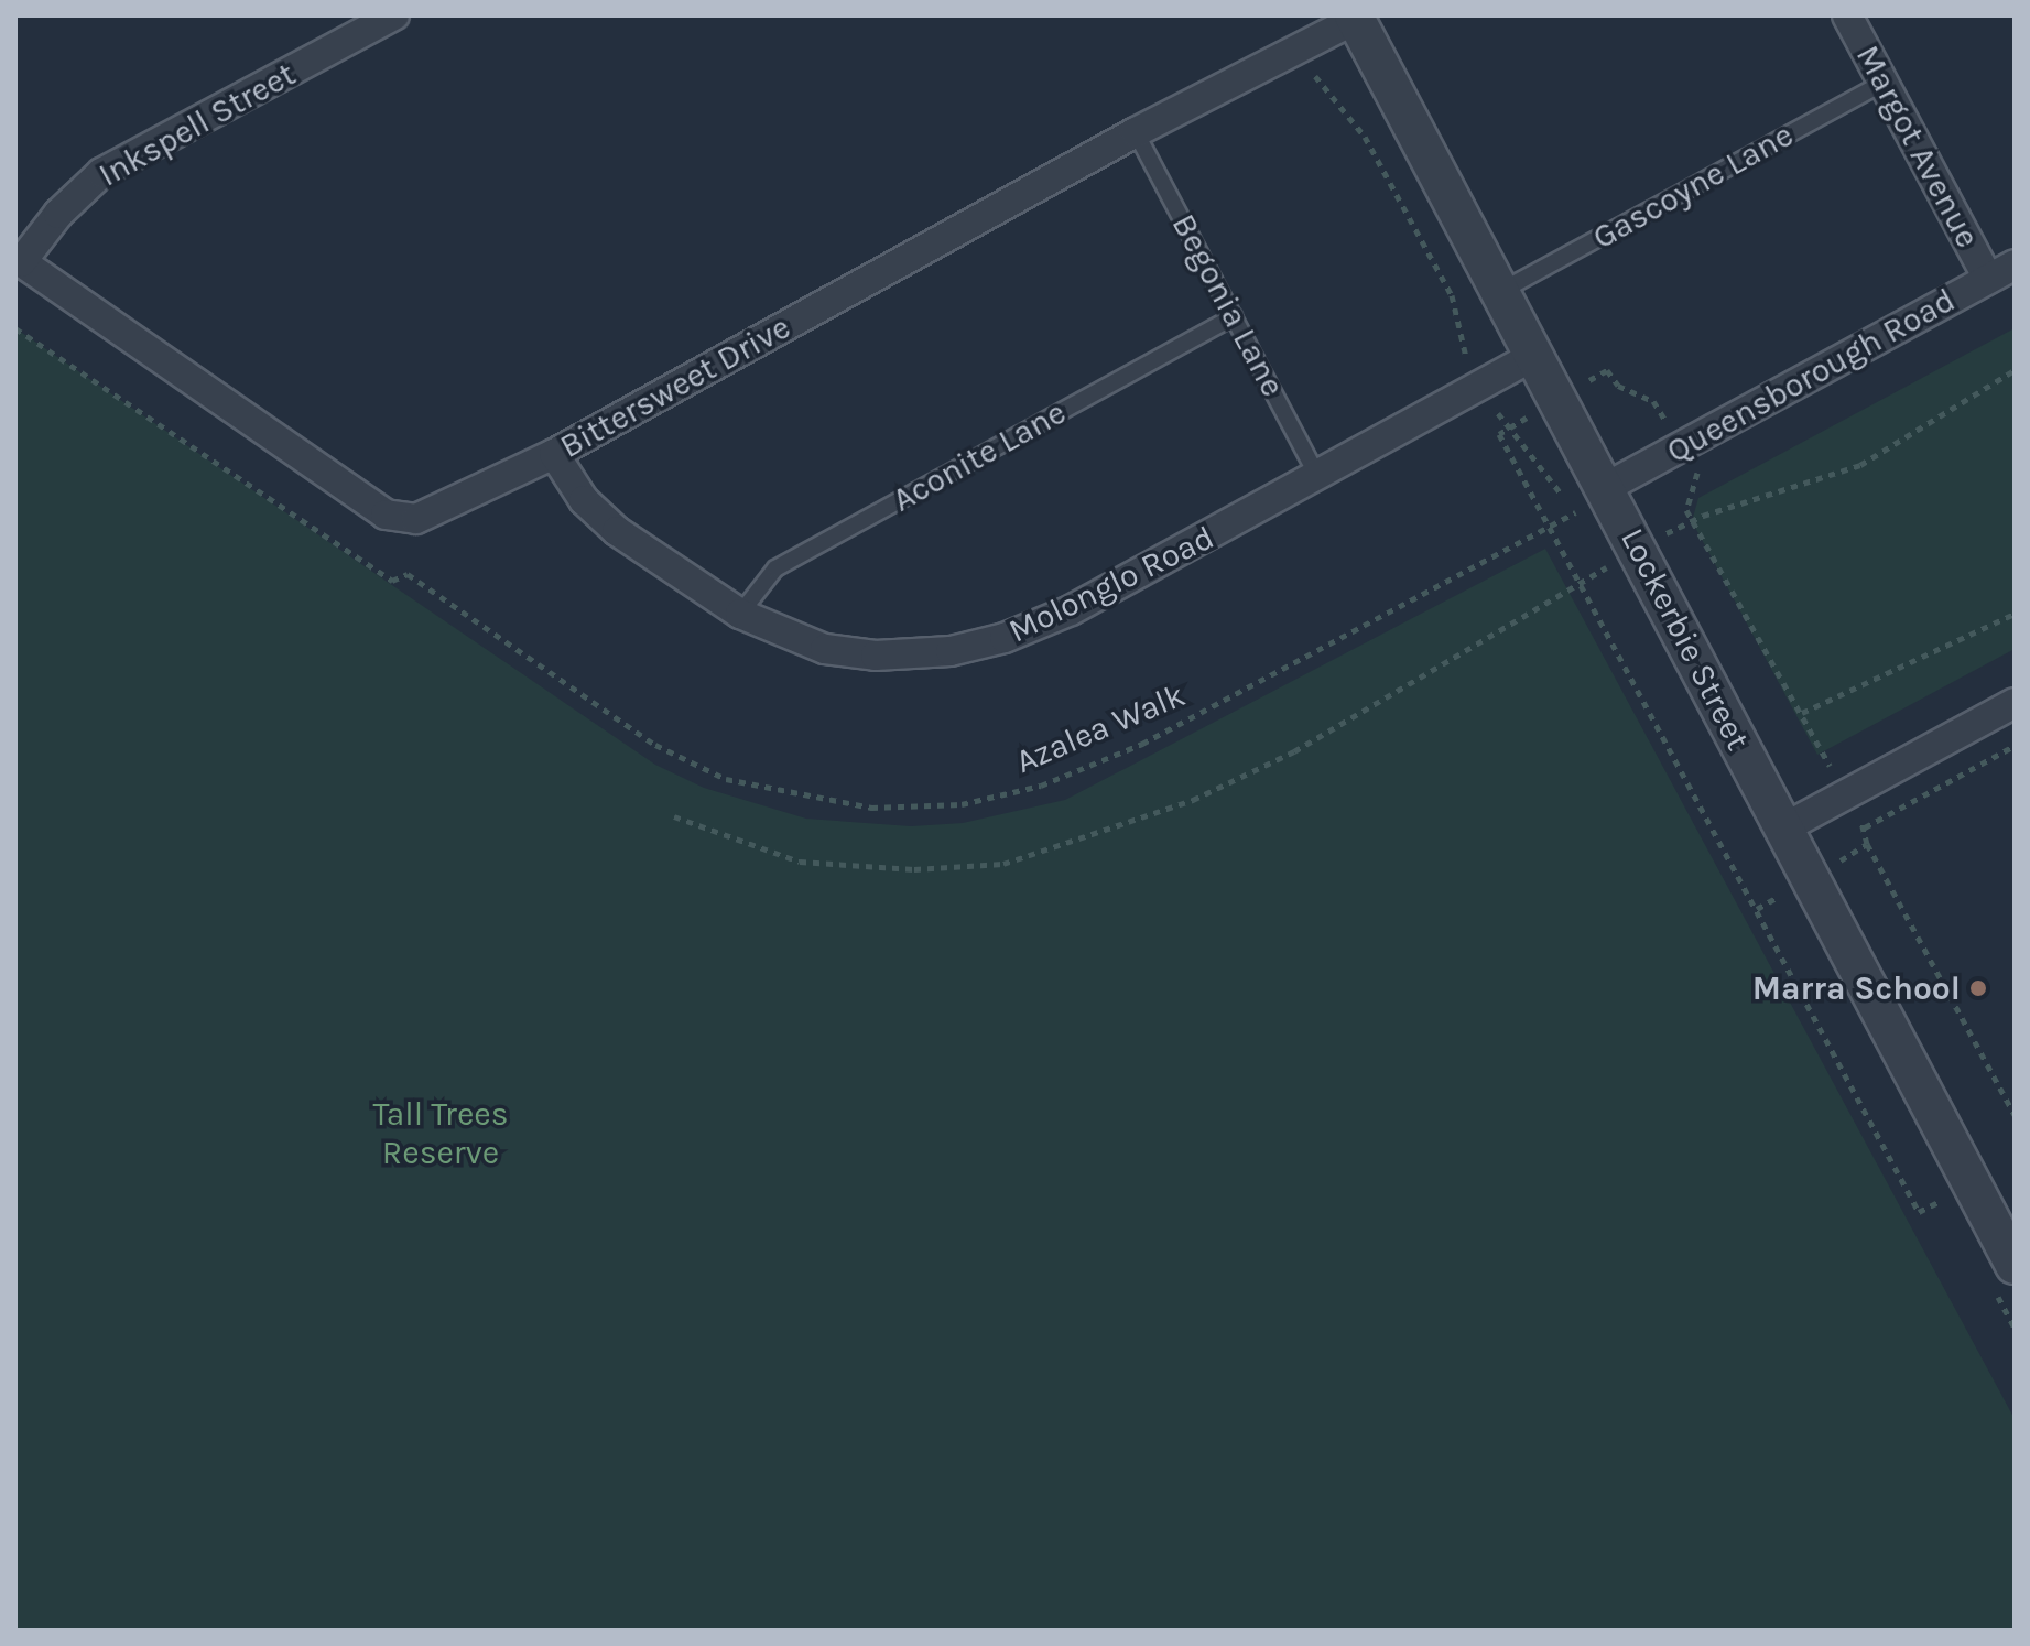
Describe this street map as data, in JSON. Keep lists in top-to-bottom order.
{
  "streets": {
    "street": [
      "Inkspell Street",
      "Margot Avenue",
      "Queensborough Road",
      "Bittersweet Drive",
      "Molonglo Road",
      "Lockerbie Street"
    ],
    "lane": ["Gascoyne Lane", "Begonia Lane", "Aconite Lane"],
    "path": ["Azalea Walk"]
  },
  "crossings": [
    ["Inkspell Street", "Bittersweet Drive"],
    ["Margot Avenue", "Gascoyne Lane"],
    ["Margot Avenue", "Queensborough Road"],
    ["Gascoyne Lane", "Lockerbie Street"],
    ["Begonia Lane", "Bittersweet Drive"],
    ["Begonia Lane", "Aconite Lane"],
    ["Begonia Lane", "Molonglo Road"],
    ["Queensborough Road", "Lockerbie Street"],
    ["Queensborough Road", "Azalea Walk"],
    ["Bittersweet Drive", "Molonglo Road"],
    ["Bittersweet Drive", "Lockerbie Street"],
    ["Aconite Lane", "Molonglo Road"],
    ["Molonglo Road", "Lockerbie Street"],
    ["Lockerbie Street", "Azalea Walk"]
  ],
  "parks": ["Tall Trees Reserve"],
  "places": ["Marra School"]
}
